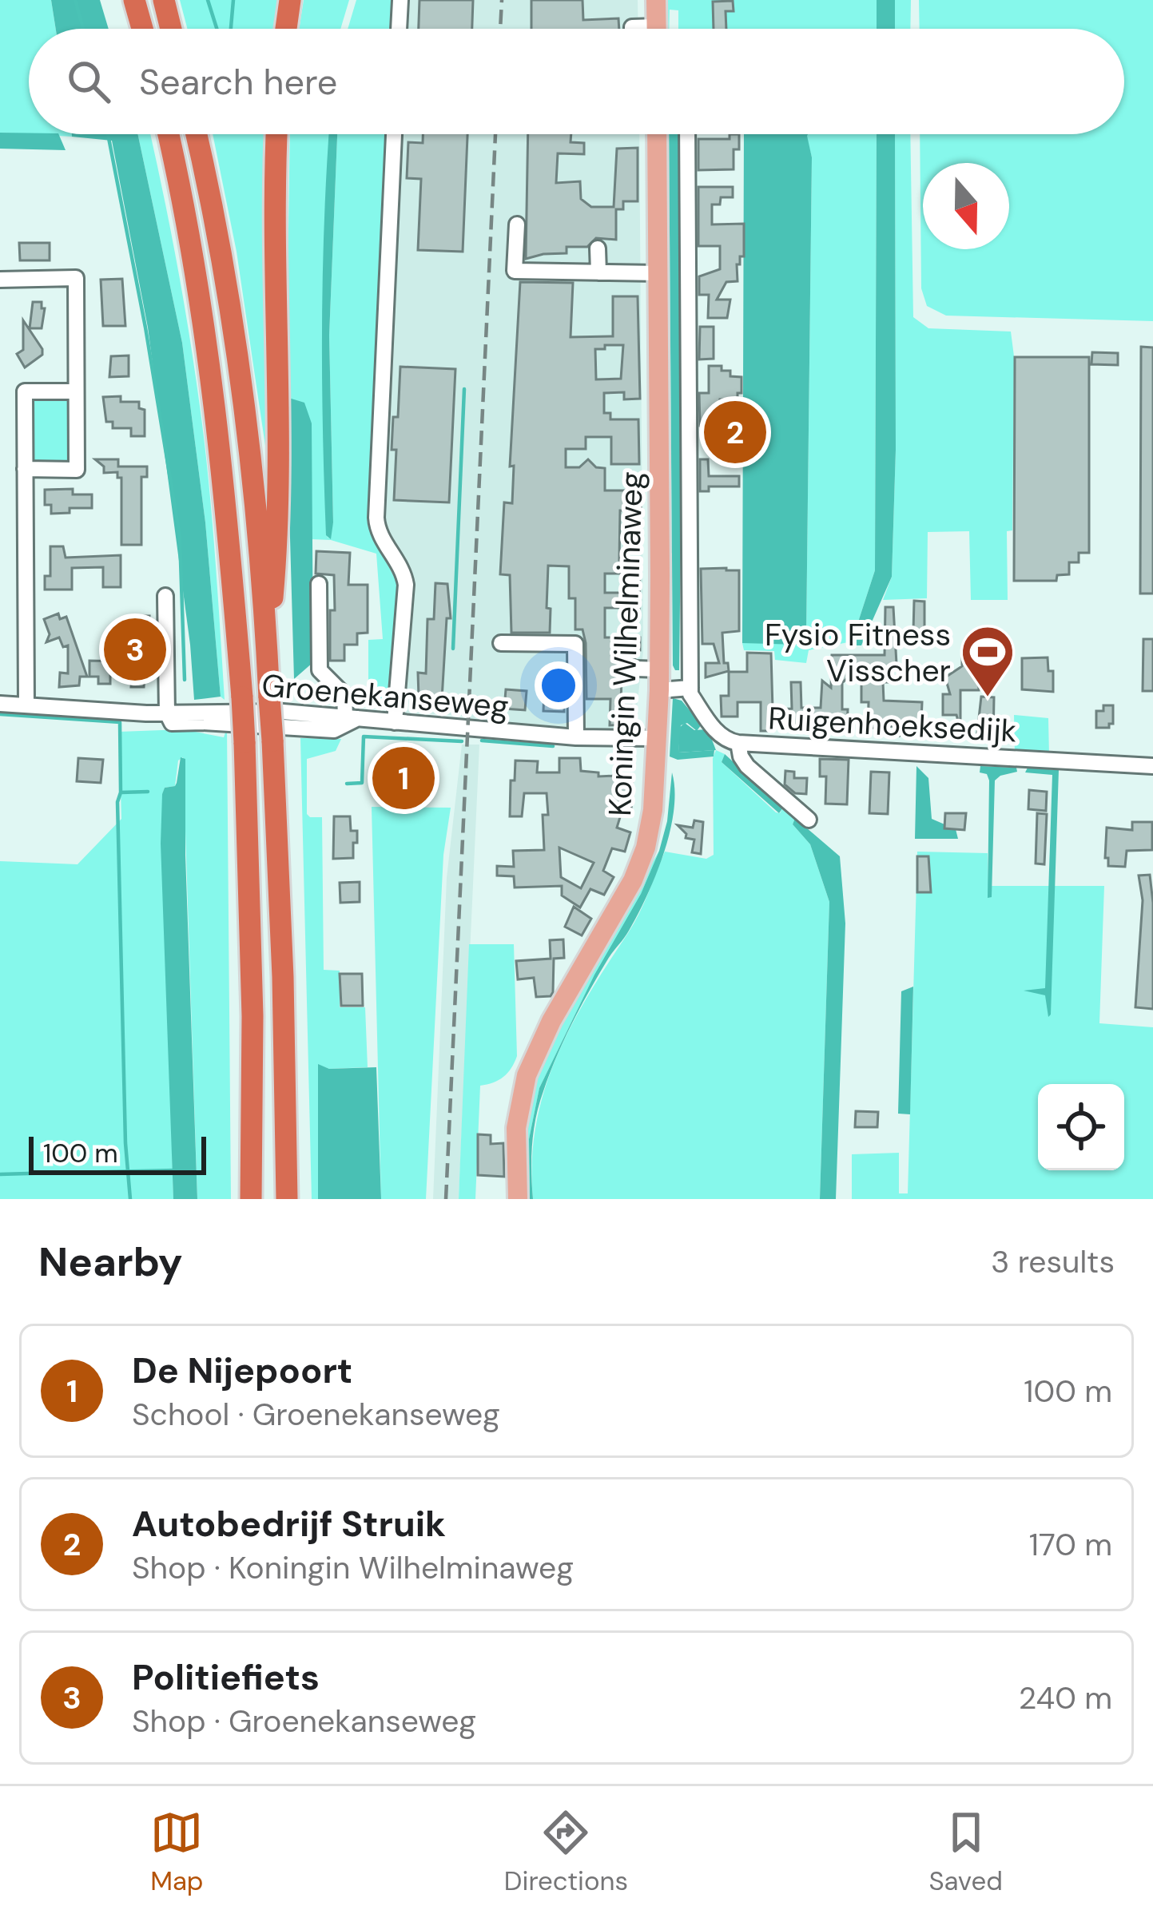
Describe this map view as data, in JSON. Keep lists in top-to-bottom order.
{
  "streets": {
    "main road": ["Koningin Wilhelminaweg"],
    "street": ["Groenekanseweg", "Ruigenhoeksedijk"]
  },
  "crossings": [
    ["Koningin Wilhelminaweg", "Groenekanseweg"],
    ["Koningin Wilhelminaweg", "Ruigenhoeksedijk"]
  ],
  "places": {
    "sports": ["Fysio Fitness Visscher"]
  },
  "scale_bar": "100 m",
  "north": "bottom",
  "page": {
    "search": "Search here",
    "pins": ["2", "3", "1"],
    "scale": "100 m",
    "heading": ["Nearby", "3 results"],
    "list": [
      {
        "mark": "1",
        "name": "De Nijepoort",
        "note": "School · Groenekanseweg",
        "value": "100 m"
      },
      {
        "mark": "2",
        "name": "Autobedrijf Struik",
        "note": "Shop · Koningin Wilhelminaweg",
        "value": "170 m"
      },
      {
        "mark": "3",
        "name": "Politiefiets",
        "note": "Shop · Groenekanseweg",
        "value": "240 m"
      }
    ],
    "nav": ["Map", "Directions", "Saved"]
  }
}
